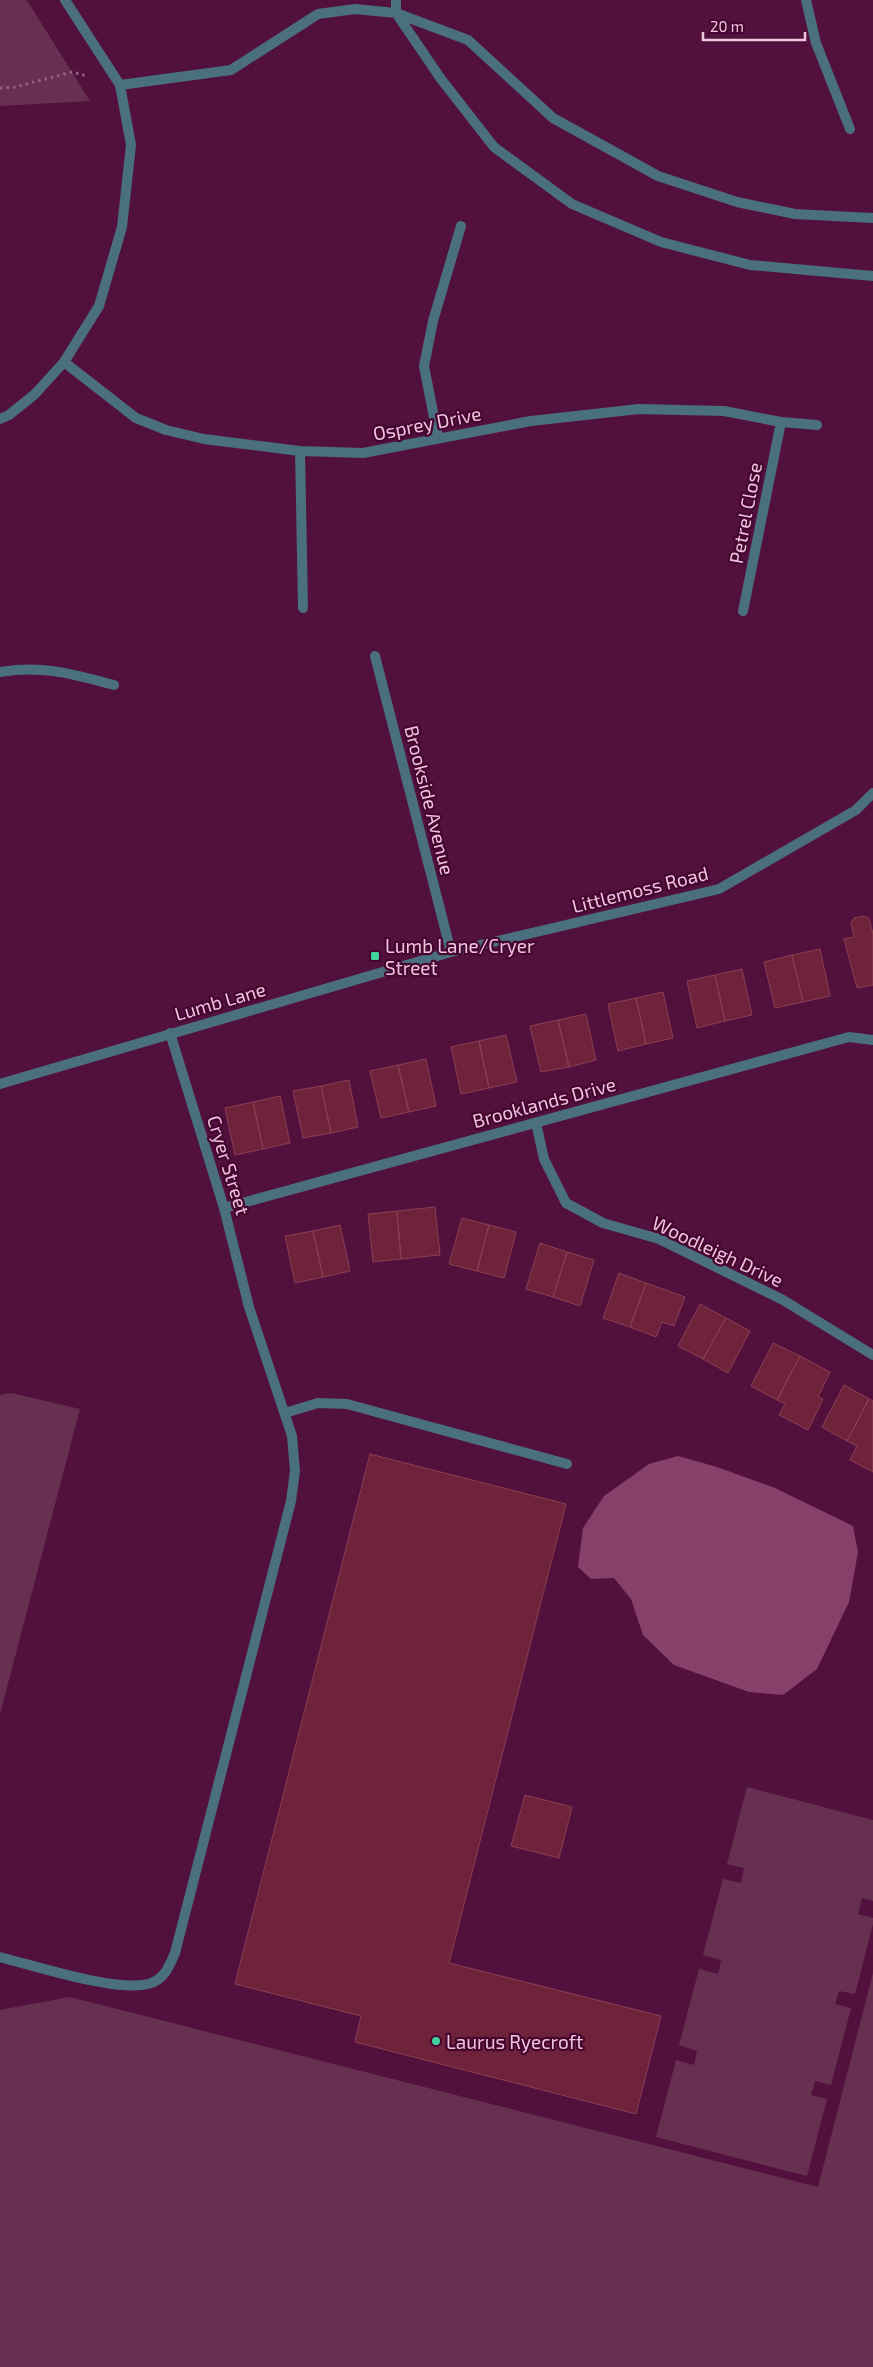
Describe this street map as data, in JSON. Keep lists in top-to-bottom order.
{
  "streets": {
    "street": [
      "Osprey Drive",
      "Petrel Close",
      "Brookside Avenue",
      "Littlemoss Road",
      "Lumb Lane",
      "Brooklands Drive",
      "Cryer Street",
      "Woodleigh Drive"
    ]
  },
  "crossings": [
    ["Osprey Drive", "Petrel Close"],
    ["Brookside Avenue", "Littlemoss Road"],
    ["Brookside Avenue", "Lumb Lane"],
    ["Littlemoss Road", "Lumb Lane"],
    ["Lumb Lane", "Cryer Street"],
    ["Brooklands Drive", "Cryer Street"],
    ["Brooklands Drive", "Woodleigh Drive"]
  ],
  "places": {
    "transit": ["Lumb Lane/Cryer Street"],
    "other": ["Laurus Ryecroft"]
  },
  "scale_bar": "20 m"
}
